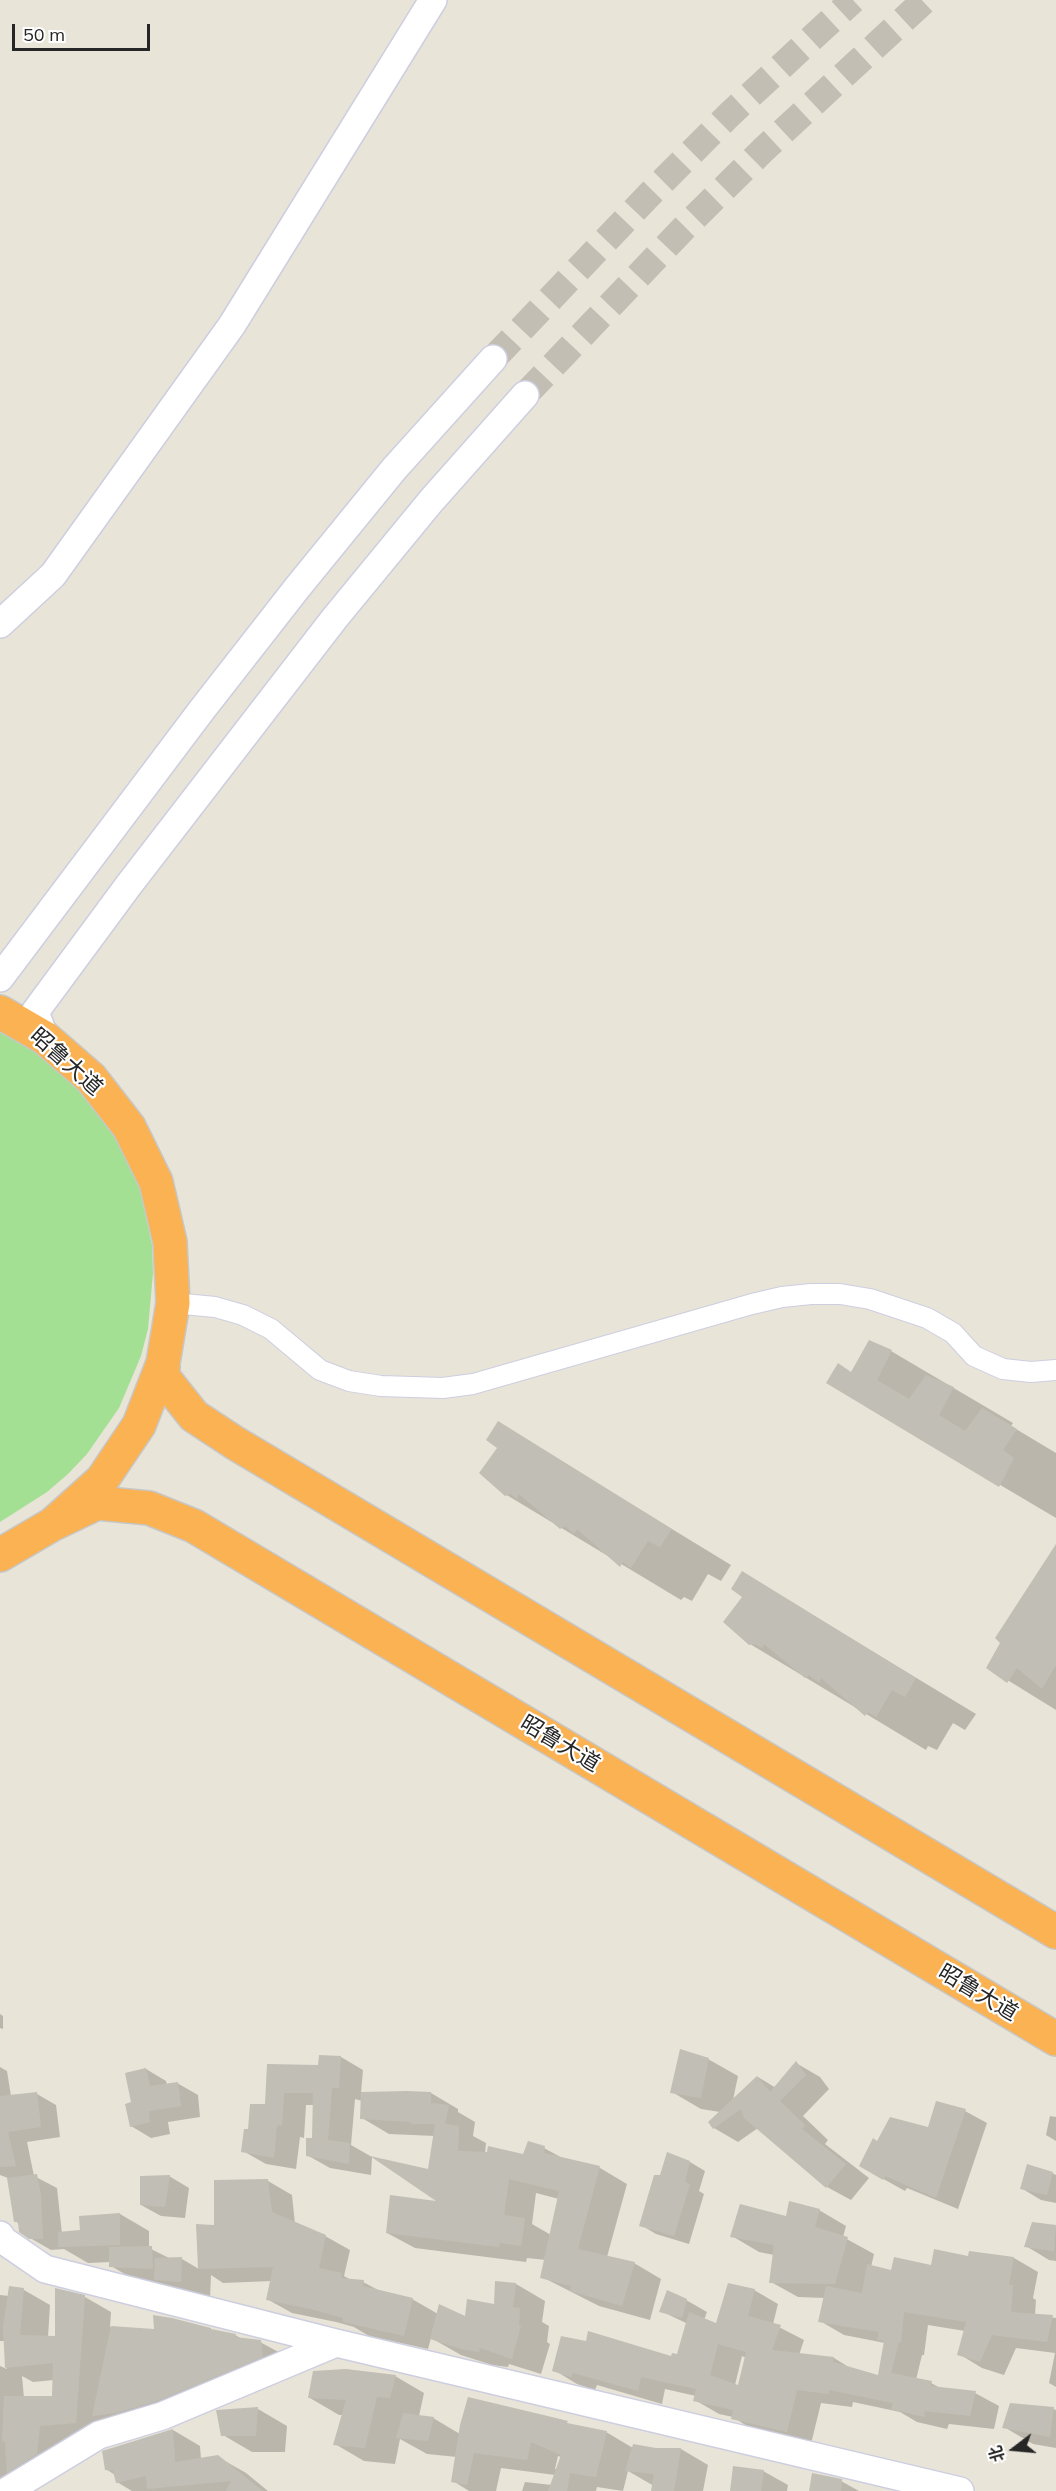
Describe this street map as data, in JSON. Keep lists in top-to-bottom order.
{
  "streets": {
    "highway": ["昭鲁大道"]
  },
  "scale_bar": "50 m",
  "north": "left"
}
